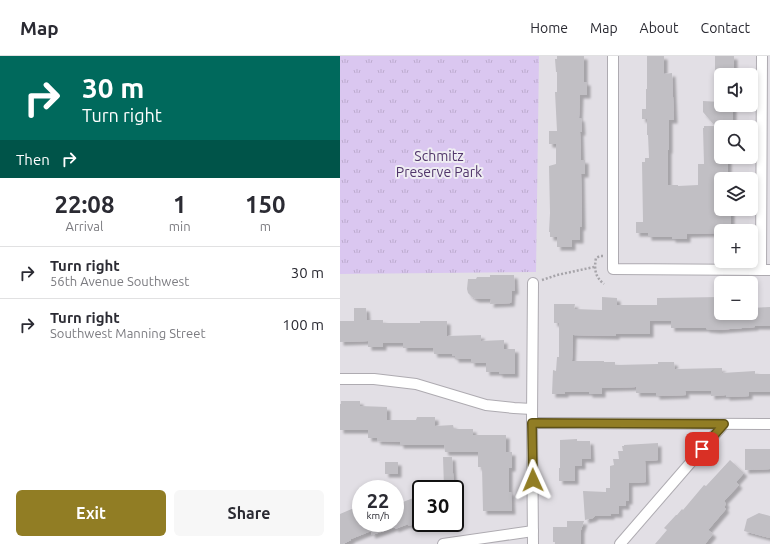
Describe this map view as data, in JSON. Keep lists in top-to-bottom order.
{
  "parks": ["Schmitz Preserve Park"],
  "page": {
    "header": "Map",
    "nav": [
      "Home",
      "Map",
      "About",
      "Contact"
    ],
    "turn": ["30 m", "Turn right"],
    "map_buttons": ["+", "−"],
    "then": "Then",
    "eta": [
      "22:08",
      "Arrival",
      "1",
      "min",
      "150",
      "m"
    ],
    "list": [
      {
        "name": "Turn right",
        "note": "56th Avenue Southwest",
        "value": "30 m"
      },
      {
        "name": "Turn right",
        "note": "Southwest Manning Street",
        "value": "100 m"
      }
    ],
    "speed": "22 km/h",
    "limit": "30",
    "buttons": ["Exit", "Share"]
  }
}
